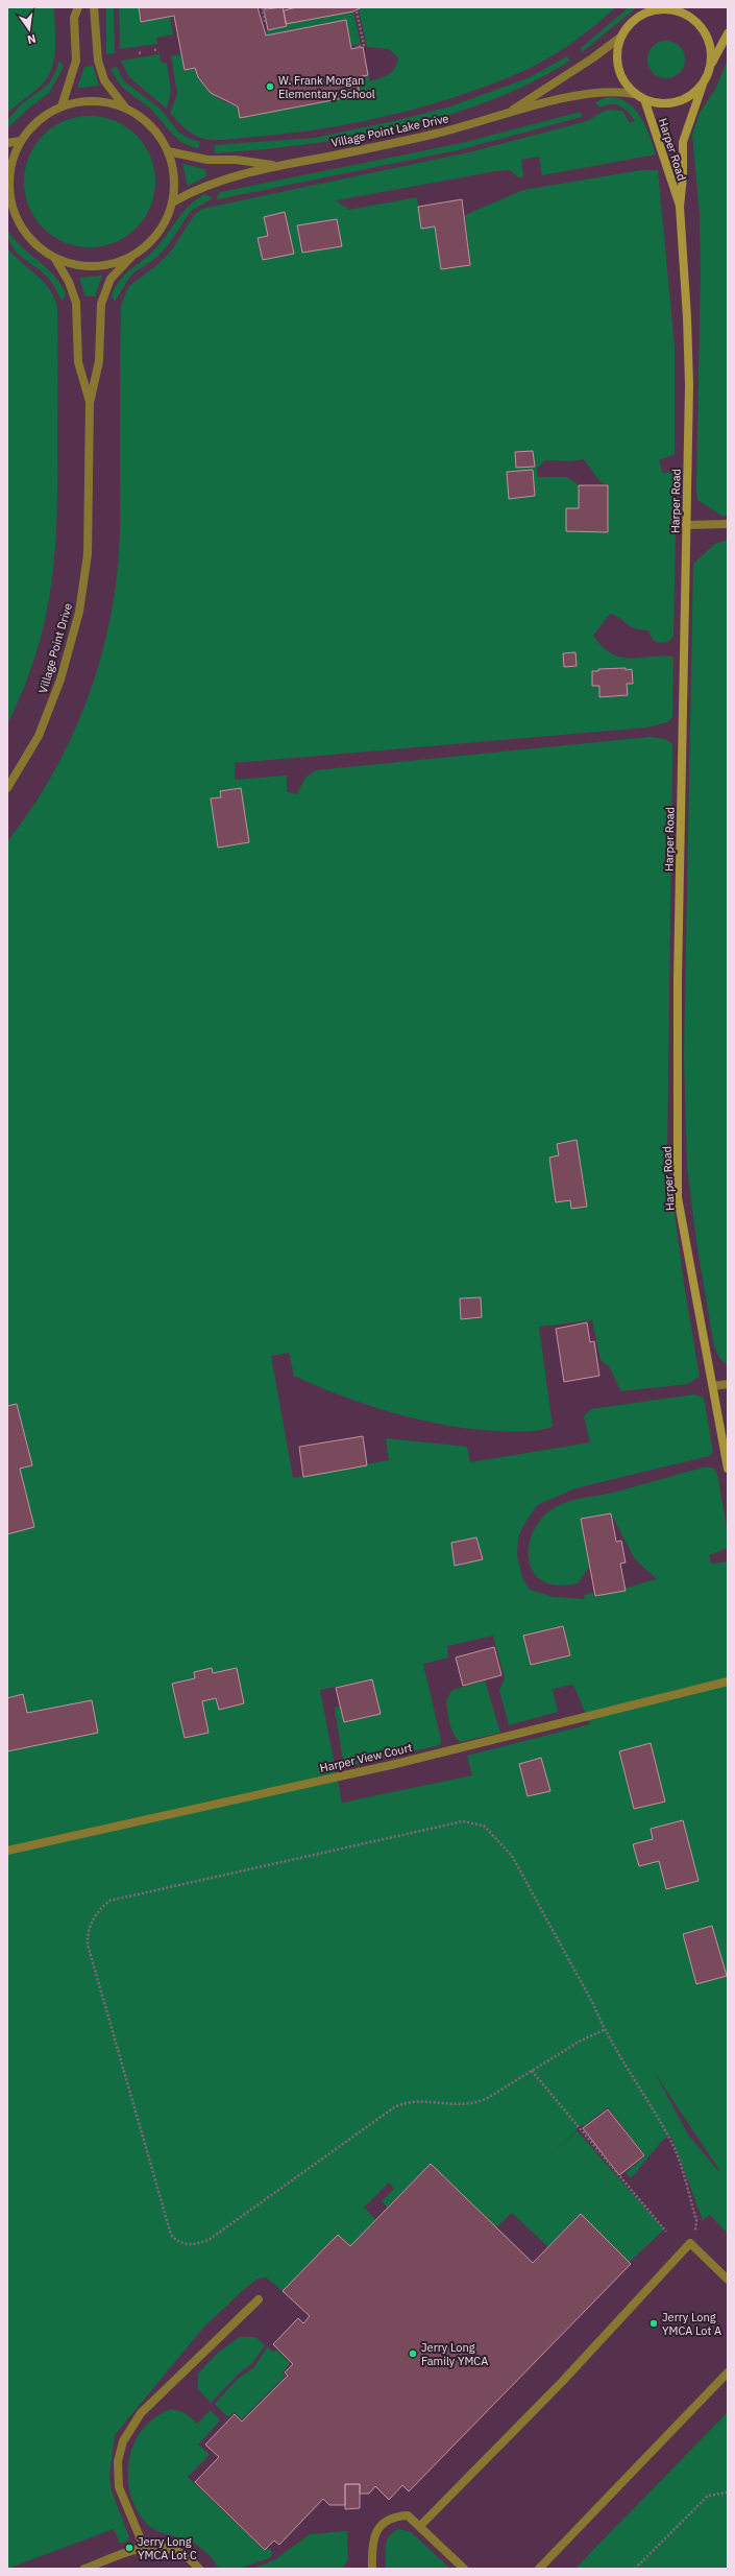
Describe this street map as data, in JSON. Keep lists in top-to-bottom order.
{
  "streets": {
    "main road": ["Harper Road"],
    "street": ["Village Point Lake Drive", "Village Point Drive", "Harper View Court"]
  },
  "crossings": [
    ["Village Point Lake Drive", "Harper Road"]
  ],
  "places": [
    "W. Frank Morgan Elementary School",
    "Jerry Long YMCA Lot A",
    "Jerry Long Family YMCA",
    "Jerry Long YMCA Lot C"
  ],
  "north": "bottom"
}
